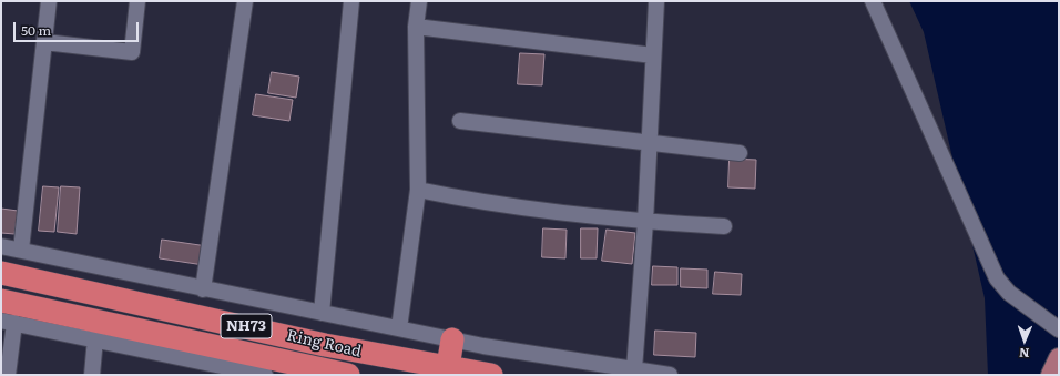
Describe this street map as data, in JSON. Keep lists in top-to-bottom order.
{
  "streets": {
    "highway": ["NH73", "Ring Road"]
  },
  "scale_bar": "50 m",
  "north": "bottom"
}
